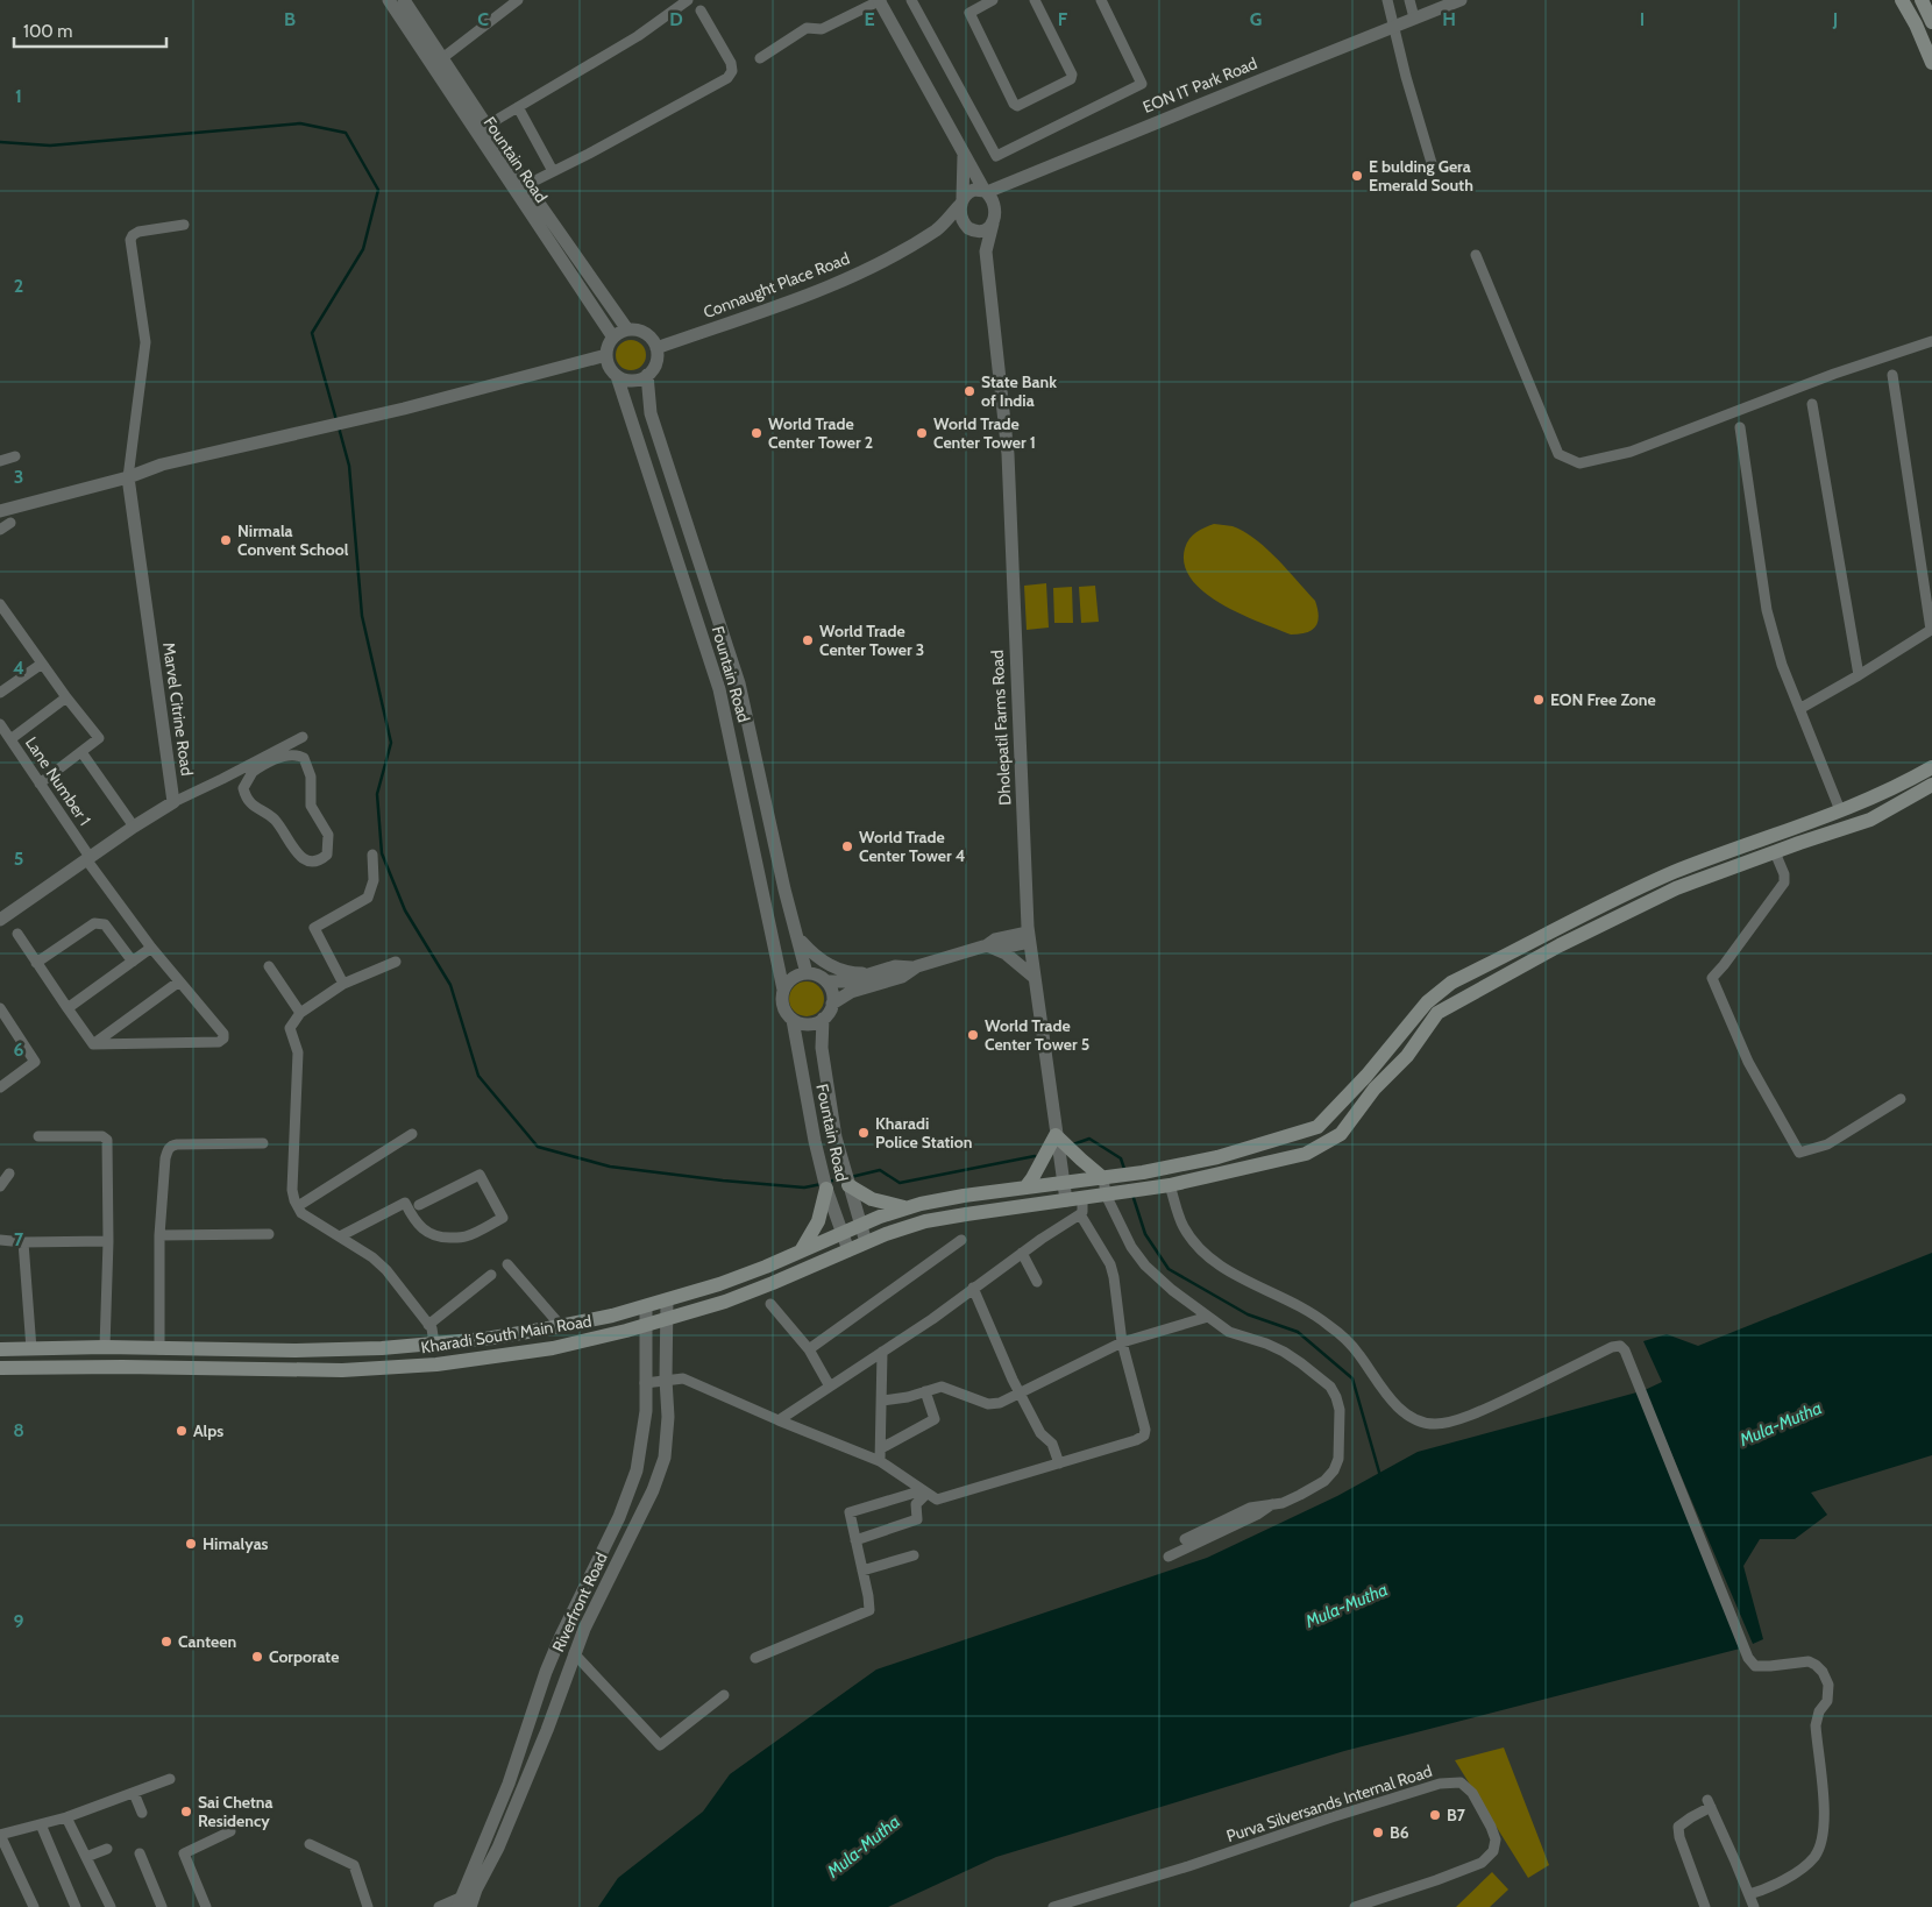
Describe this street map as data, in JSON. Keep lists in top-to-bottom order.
{
  "streets": {
    "main road": ["Kharadi South Main Road"],
    "street": [
      "EON IT Park Road",
      "Fountain Road",
      "Connaught Place Road",
      "Marvel Citrine Road",
      "Dholepatil Farms Road",
      "Lane Number 1",
      "Riverfront Road",
      "Purva Silversands Internal Road"
    ]
  },
  "crossings": [
    ["EON IT Park Road", "Connaught Place Road"],
    ["EON IT Park Road", "Dholepatil Farms Road"],
    ["Fountain Road", "Connaught Place Road"],
    ["Fountain Road", "Kharadi South Main Road"],
    ["Connaught Place Road", "Dholepatil Farms Road"],
    ["Dholepatil Farms Road", "Kharadi South Main Road"],
    ["Kharadi South Main Road", "Riverfront Road"]
  ],
  "water": ["Mula-Mutha"],
  "places": [
    "E bulding Gera Emerald South",
    "State Bank of India",
    "World Trade Center Tower 2",
    "World Trade Center Tower 1",
    "Nirmala Convent School",
    "World Trade Center Tower 3",
    "EON Free Zone",
    "World Trade Center Tower 4",
    "World Trade Center Tower 5",
    "Kharadi Police Station",
    "Alps",
    "Himalyas",
    "Canteen",
    "Corporate",
    "Sai Chetna Residency",
    "B7",
    "B6"
  ],
  "scale_bar": "100 m",
  "grid": {
    "columns": [
      "B",
      "C",
      "D",
      "E",
      "F",
      "G",
      "H",
      "I",
      "J"
    ],
    "rows": [
      "1",
      "2",
      "3",
      "4",
      "5",
      "6",
      "7",
      "8",
      "9"
    ]
  }
}
